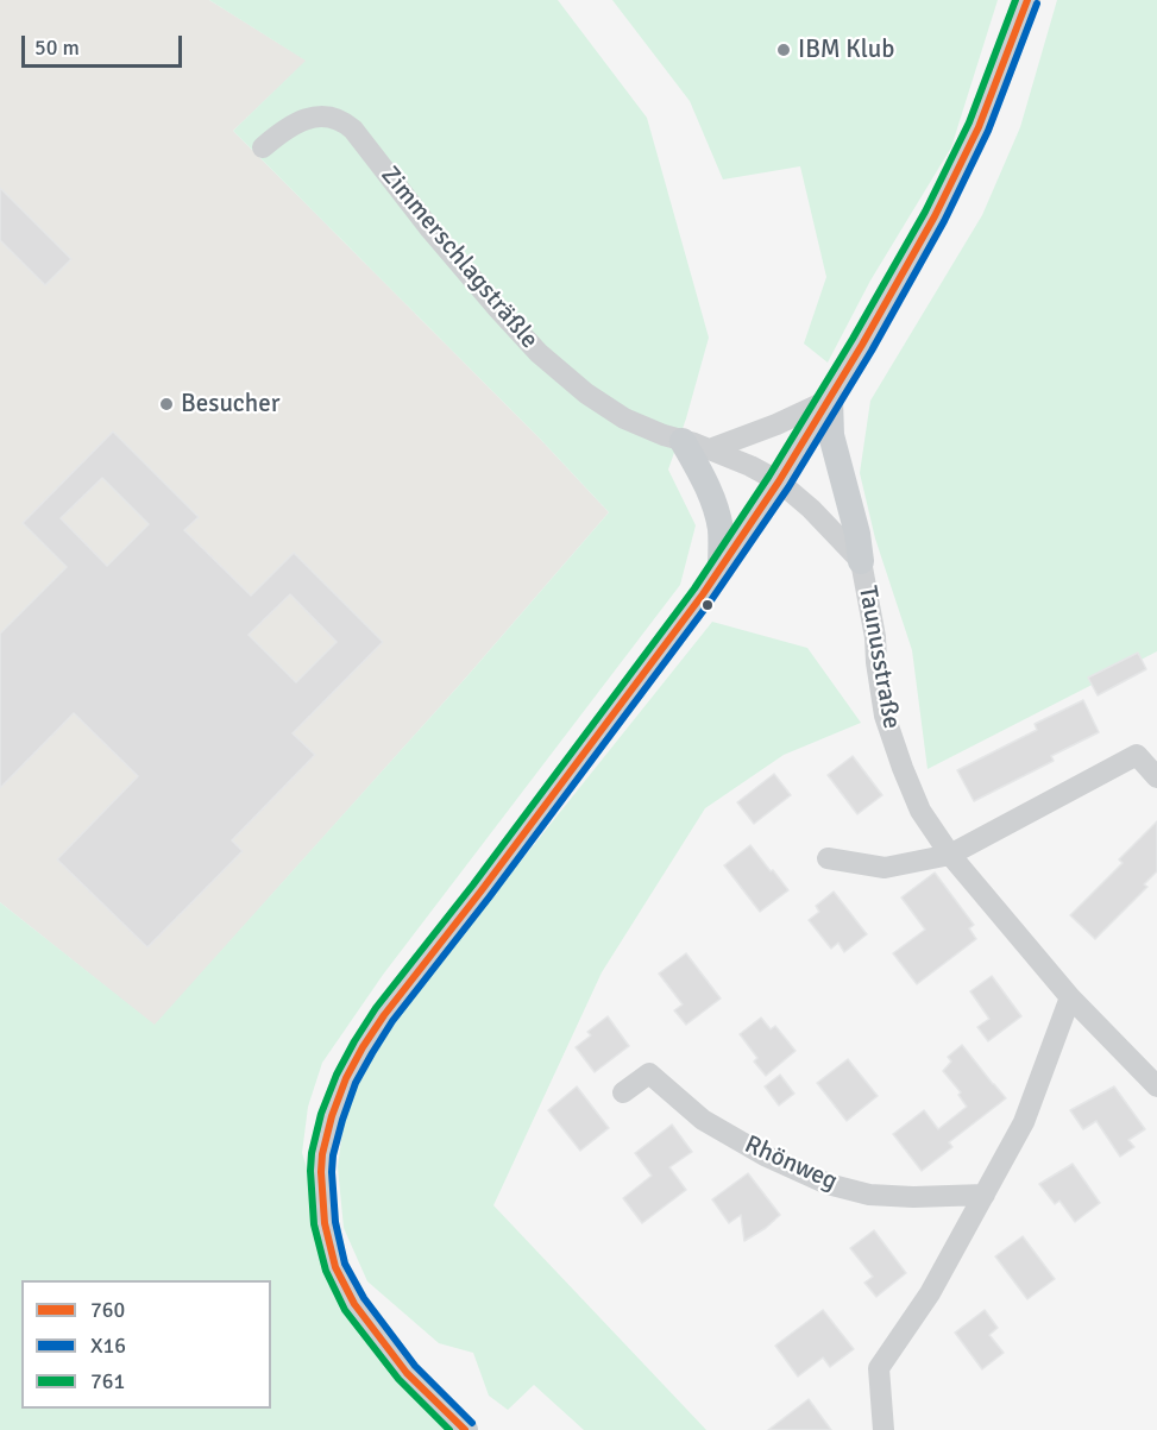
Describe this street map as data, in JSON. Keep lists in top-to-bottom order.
{
  "streets": {
    "street": ["Zimmerschlagsträßle", "Taunusstraße", "Rhönweg"]
  },
  "crossings": [
    ["Zimmerschlagsträßle", "Taunusstraße"]
  ],
  "places": ["IBM Klub", "Besucher"],
  "lines": ["transit line 760", "transit line 761", "transit line X16"],
  "legend": ["760", "X16", "761"],
  "scale_bar": "50 m"
}
